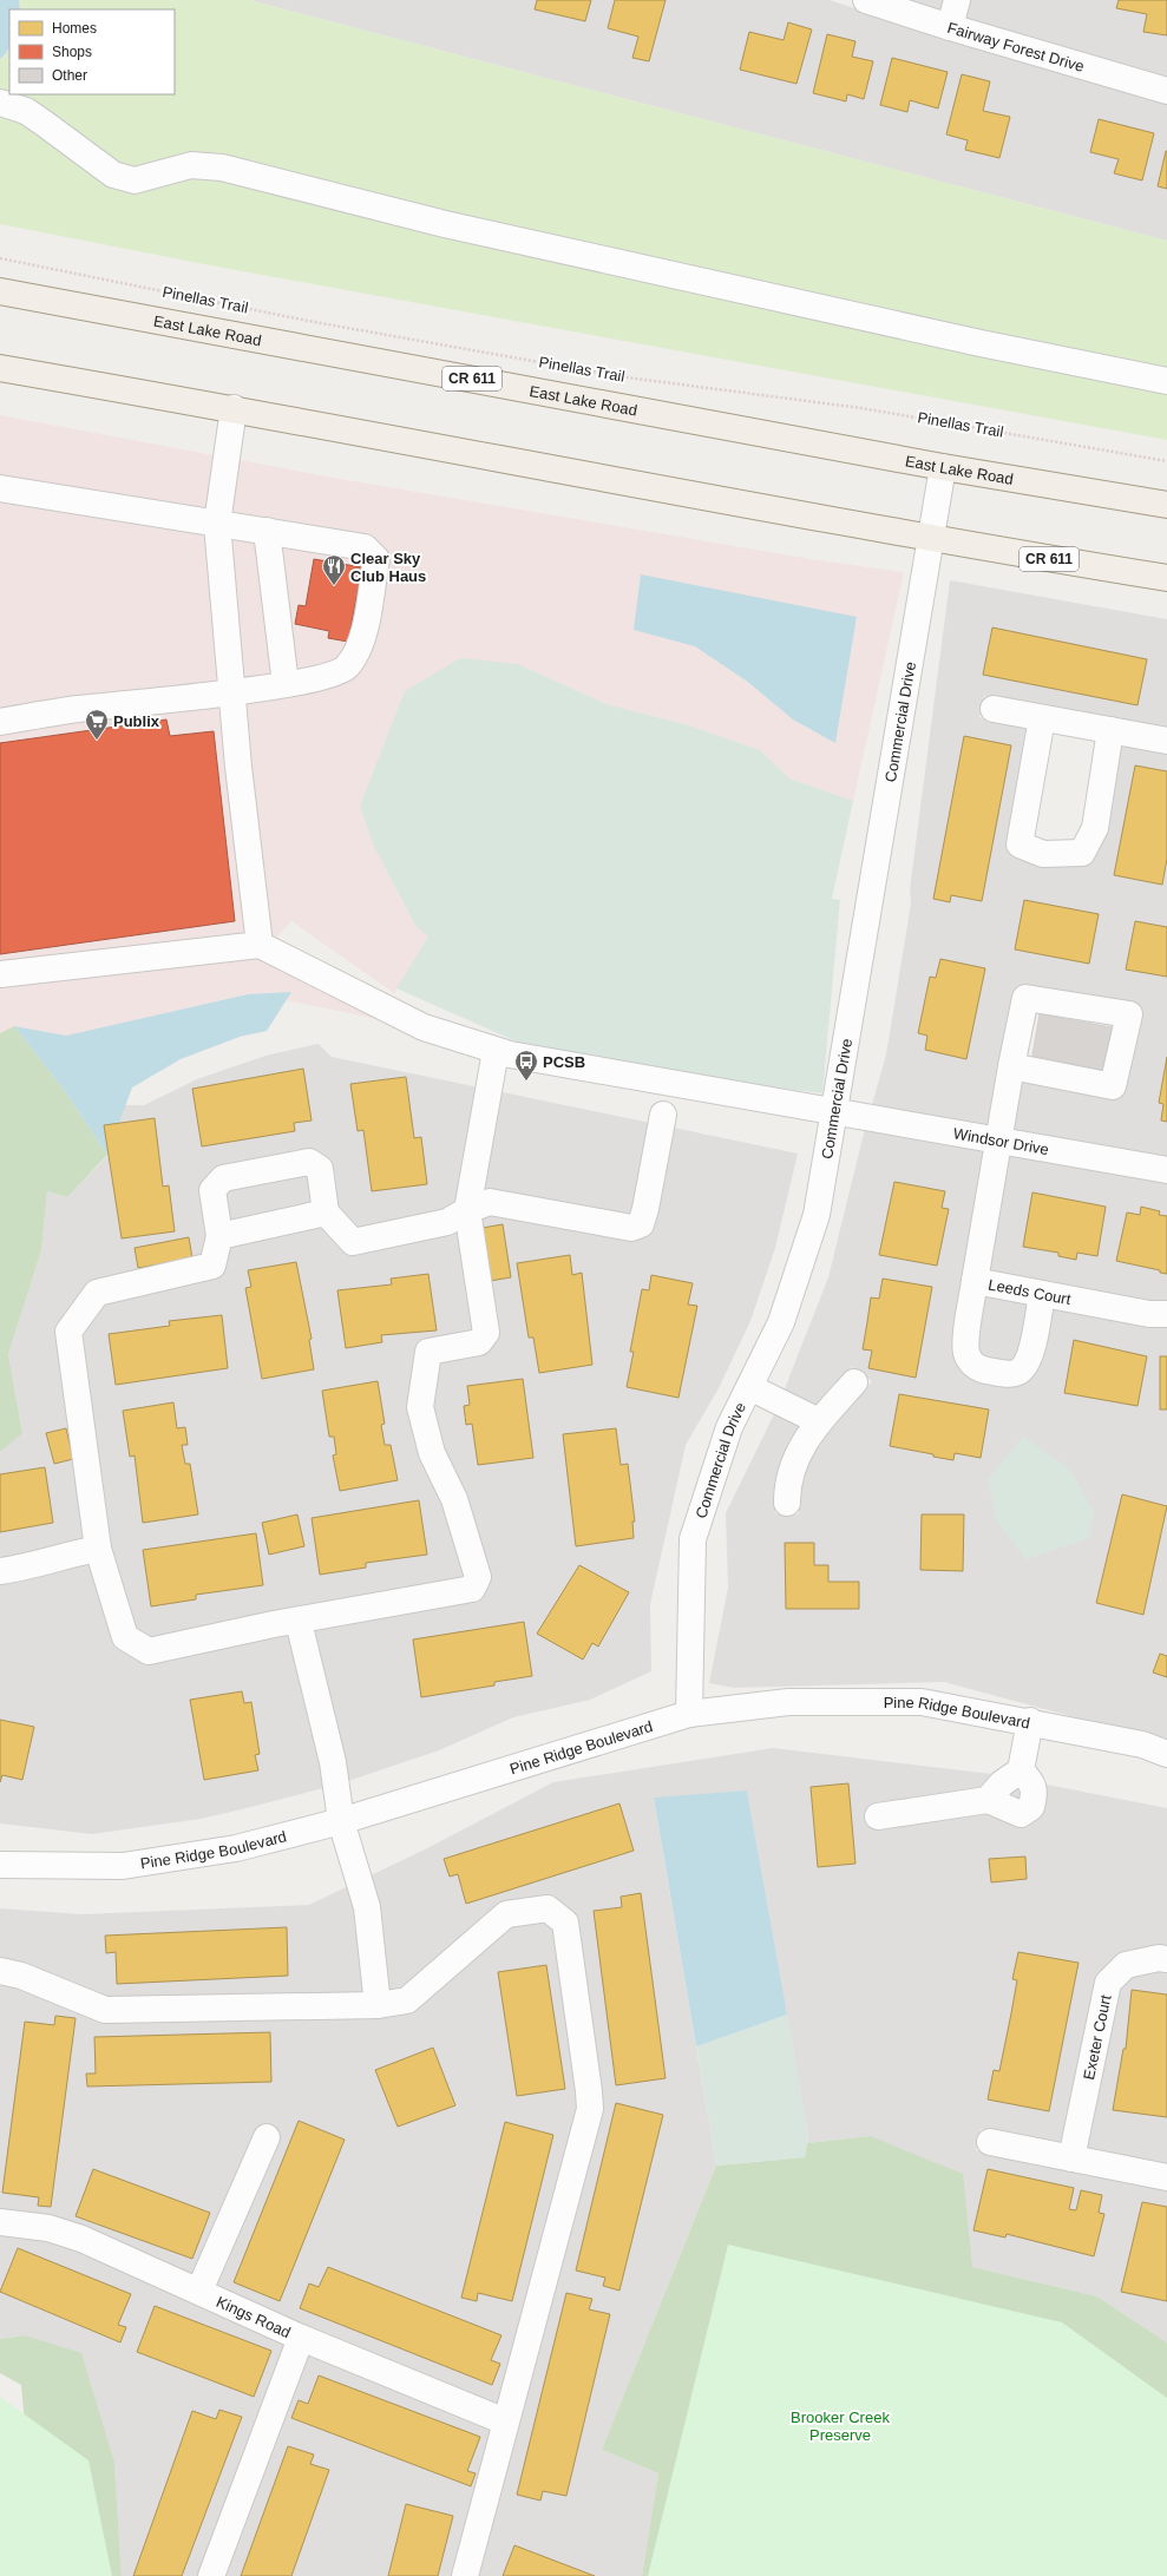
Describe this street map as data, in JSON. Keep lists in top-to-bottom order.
{
  "streets": {
    "main road": ["East Lake Road", "CR 611"],
    "street": [
      "Fairway Forest Drive",
      "Commercial Drive",
      "Windsor Drive",
      "Leeds Court",
      "Pine Ridge Boulevard",
      "Exeter Court",
      "Kings Road"
    ],
    "path": ["Pinellas Trail"]
  },
  "crossings": [
    ["East Lake Road", "Commercial Drive"],
    ["CR 611", "Commercial Drive"],
    ["Commercial Drive", "Windsor Drive"],
    ["Commercial Drive", "Pine Ridge Boulevard"],
    ["Windsor Drive", "Leeds Court"]
  ],
  "parks": ["Brooker Creek Preserve"],
  "places": {
    "restaurant": ["Clear Sky Club Haus"],
    "supermarket": ["Publix"],
    "bus stop": ["PCSB"]
  },
  "legend": ["Homes", "Shops", "Other"]
}
